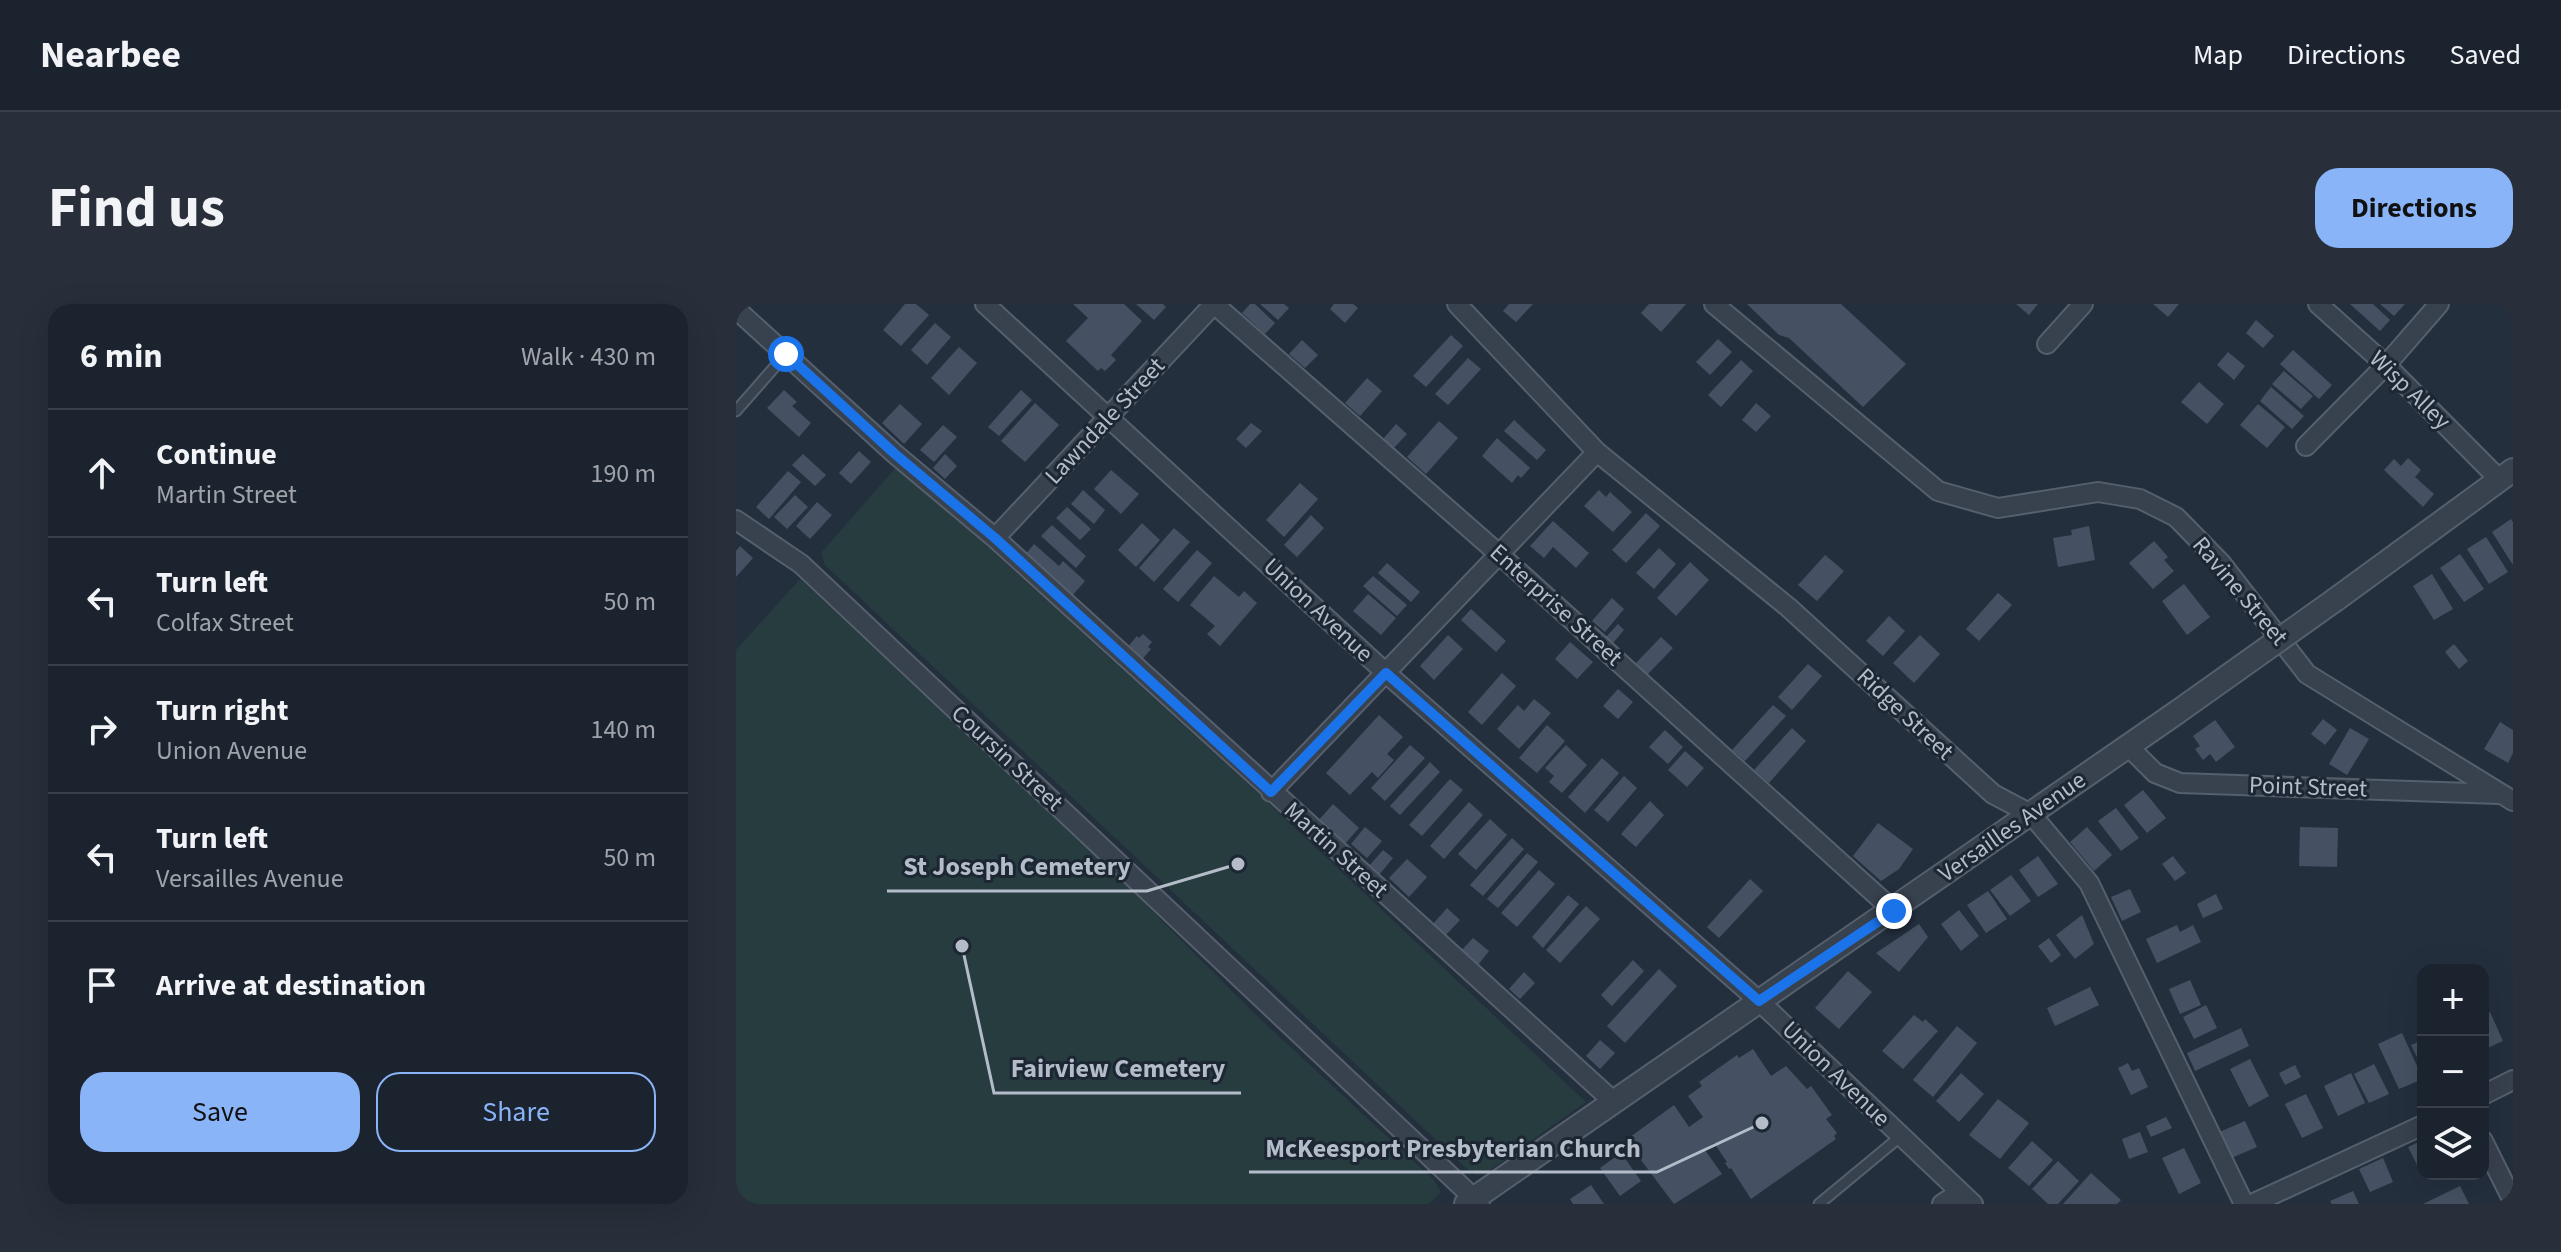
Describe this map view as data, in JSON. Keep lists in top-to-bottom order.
{
  "streets": {
    "street": [
      "Wisp Alley",
      "Lawndale Street",
      "Ravine Street",
      "Enterprise Street",
      "Union Avenue",
      "Ridge Street",
      "Coursin Street",
      "Point Street",
      "Versailles Avenue",
      "Martin Street"
    ]
  },
  "crossings": [
    ["Wisp Alley", "Versailles Avenue"],
    ["Lawndale Street", "Enterprise Street"],
    ["Lawndale Street", "Union Avenue"],
    ["Lawndale Street", "Martin Street"],
    ["Ravine Street", "Point Street"],
    ["Enterprise Street", "Versailles Avenue"],
    ["Union Avenue", "Versailles Avenue"],
    ["Ridge Street", "Versailles Avenue"],
    ["Coursin Street", "Versailles Avenue"],
    ["Point Street", "Versailles Avenue"],
    ["Versailles Avenue", "Martin Street"]
  ],
  "places": ["St Joseph Cemetery", "Fairview Cemetery", "McKeesport Presbyterian Church"],
  "page": {
    "header": "Nearbee",
    "nav": ["Map", "Directions", "Saved"],
    "buttons": [
      "Directions",
      ["Save", "Share"]
    ],
    "title": "Find us",
    "heading": ["6 min", "Walk · 430 m"],
    "list": [
      ["Continue", "Martin Street", "190 m"],
      ["Turn left", "Colfax Street", "50 m"],
      ["Turn right", "Union Avenue", "140 m"],
      ["Turn left", "Versailles Avenue", "50 m"],
      "Arrive at destination"
    ],
    "map_buttons": ["+", "−"]
  }
}
